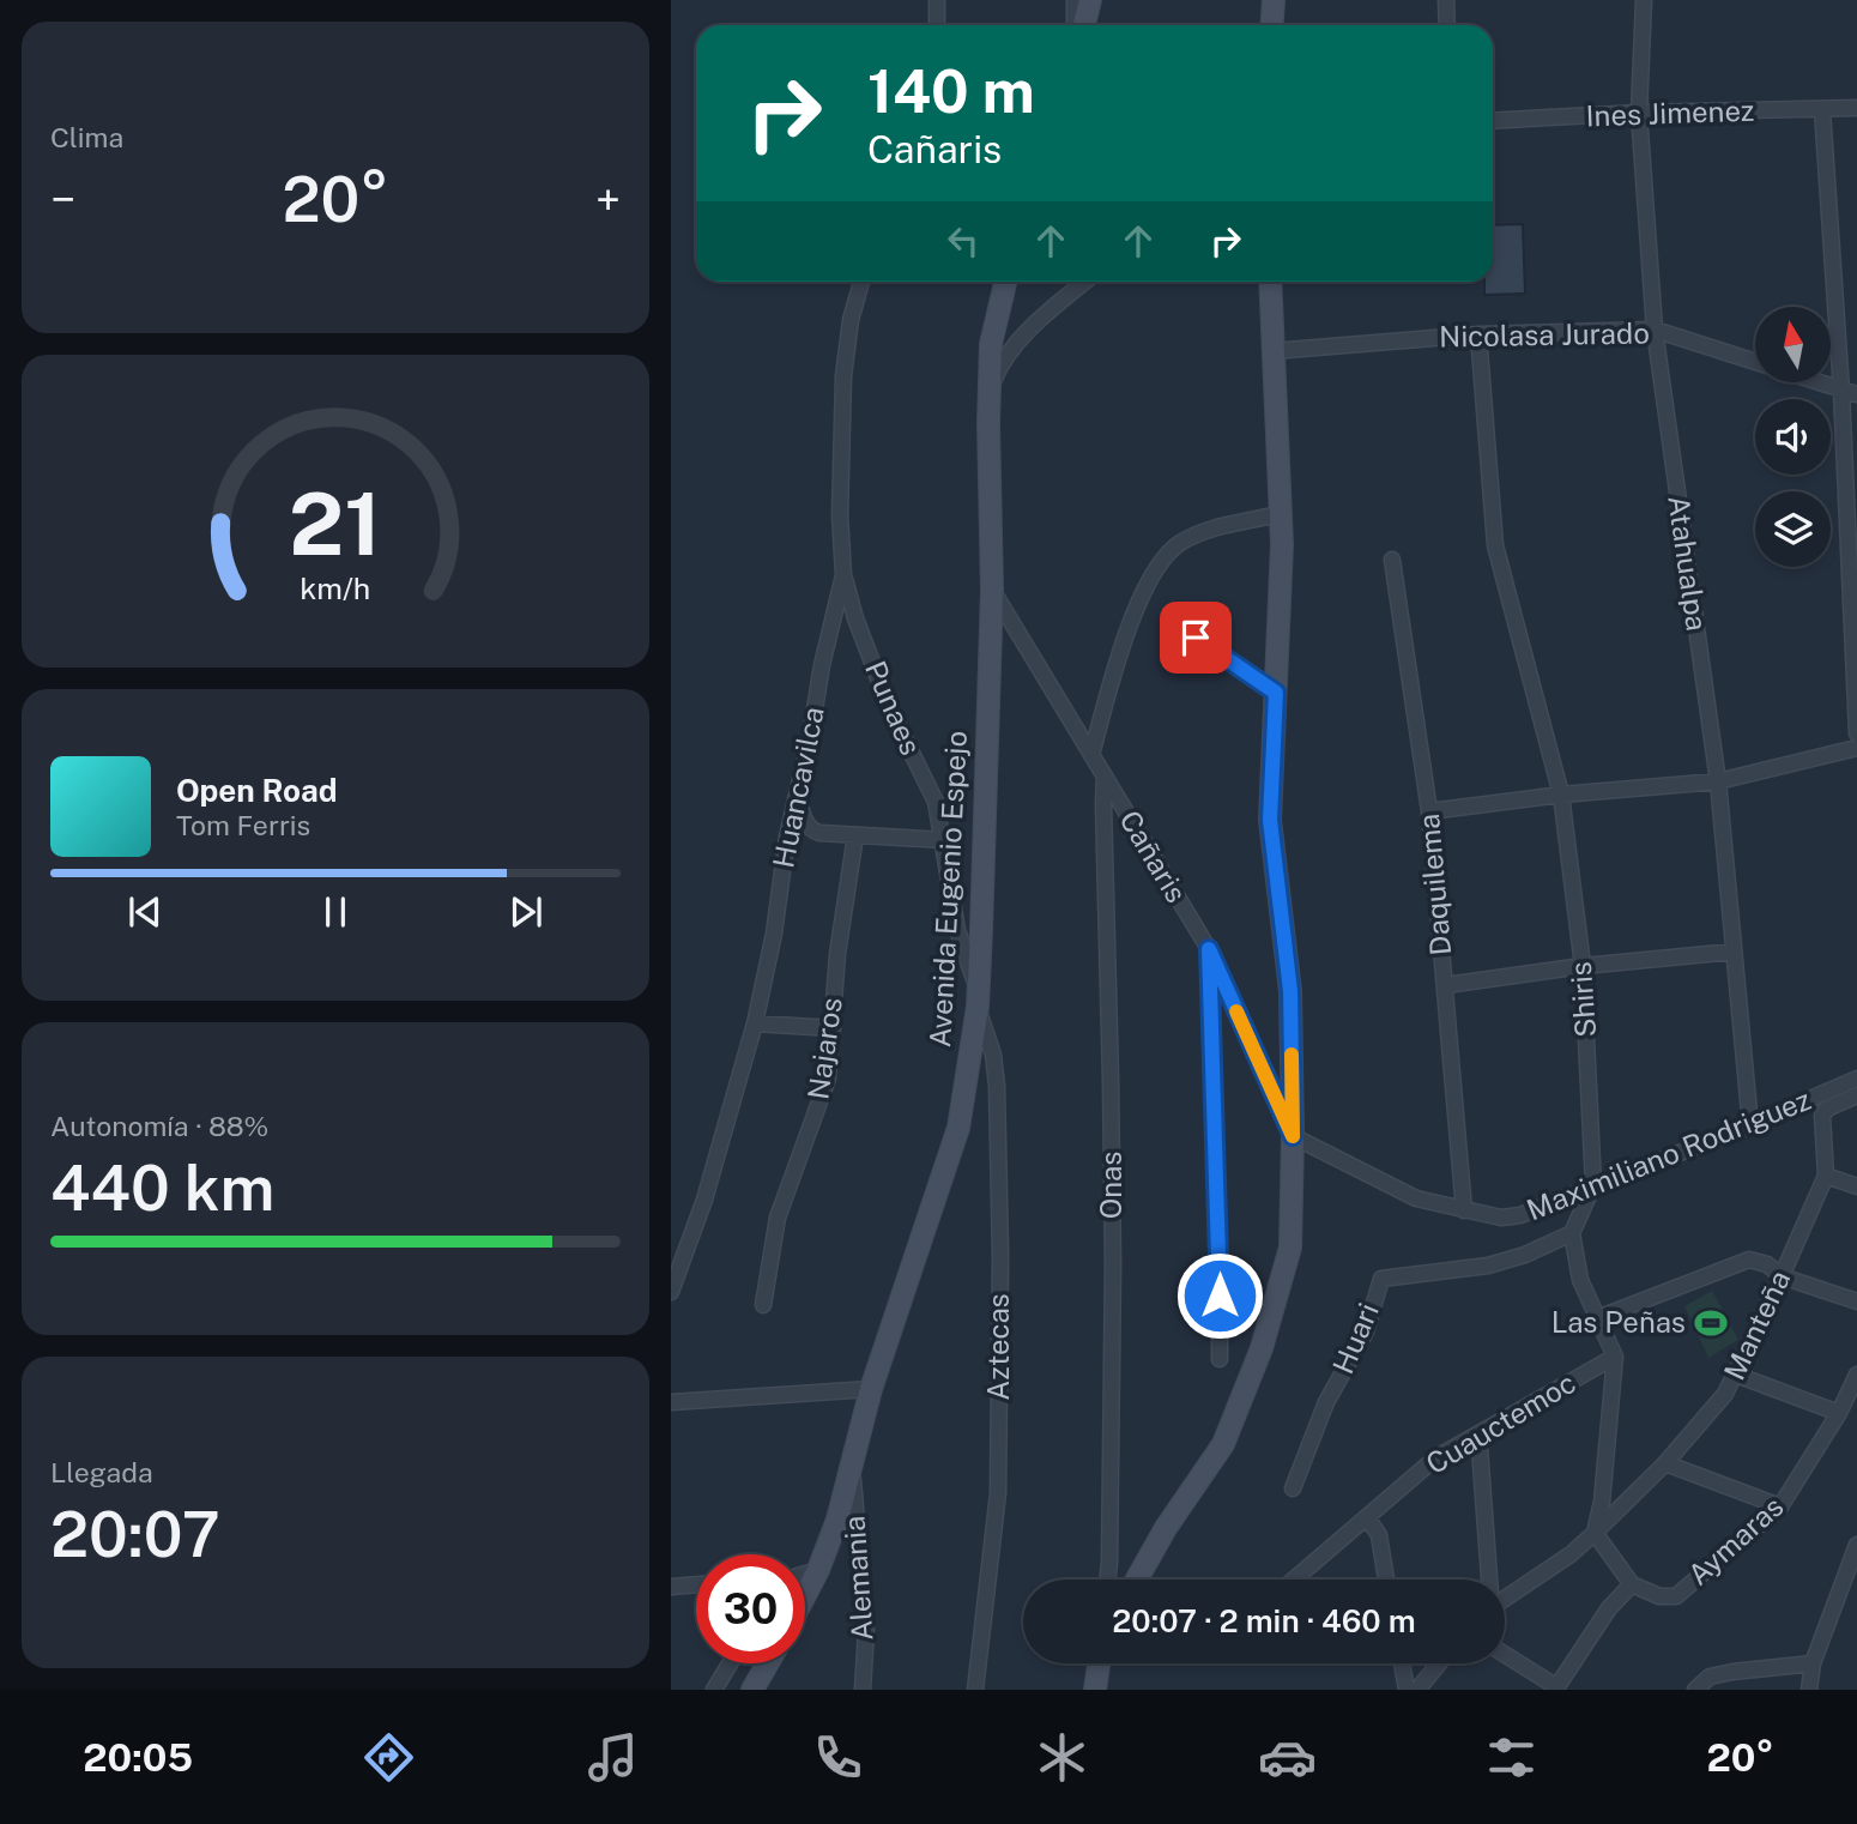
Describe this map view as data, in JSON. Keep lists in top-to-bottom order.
{
  "streets": {
    "main road": ["Avenida Eugenio Espejo"],
    "street": [
      "Ines Jimenez",
      "Nicolasa Jurado",
      "Atahualpa",
      "Punaes",
      "Huancavilca",
      "Cañaris",
      "Daquilema",
      "Shiris",
      "Najaros",
      "Maximiliano Rodriguez",
      "Onas",
      "Manteña",
      "Huari",
      "Aztecas",
      "Cuauctemoc",
      "Aymaras",
      "Alemania"
    ]
  },
  "crossings": [
    ["Ines Jimenez", "Atahualpa"],
    ["Nicolasa Jurado", "Atahualpa"],
    ["Nicolasa Jurado", "Shiris"],
    ["Atahualpa", "Maximiliano Rodriguez"],
    ["Punaes", "Huancavilca"],
    ["Punaes", "Avenida Eugenio Espejo"],
    ["Punaes", "Aztecas"],
    ["Cañaris", "Avenida Eugenio Espejo"],
    ["Cañaris", "Maximiliano Rodriguez"],
    ["Cañaris", "Onas"],
    ["Daquilema", "Maximiliano Rodriguez"],
    ["Avenida Eugenio Espejo", "Aztecas"],
    ["Avenida Eugenio Espejo", "Alemania"],
    ["Shiris", "Maximiliano Rodriguez"],
    ["Shiris", "Huari"]
  ],
  "places": {
    "sports": ["Las Peñas"]
  },
  "north": "top",
  "page": {
    "tile": [
      "Clima",
      ["Autonomía · 88%", "440 km"],
      ["Llegada", "20:07"]
    ],
    "turn": ["140 m", "Cañaris"],
    "heat": ["−", "20°", "+"],
    "song": ["Open Road", "Tom Ferris"],
    "limit": "30",
    "trip": "20:07 · 2 min · 460 m",
    "tabs": ["20:05", "20°"],
    "gauge": ["21", "km/h"]
  }
}
